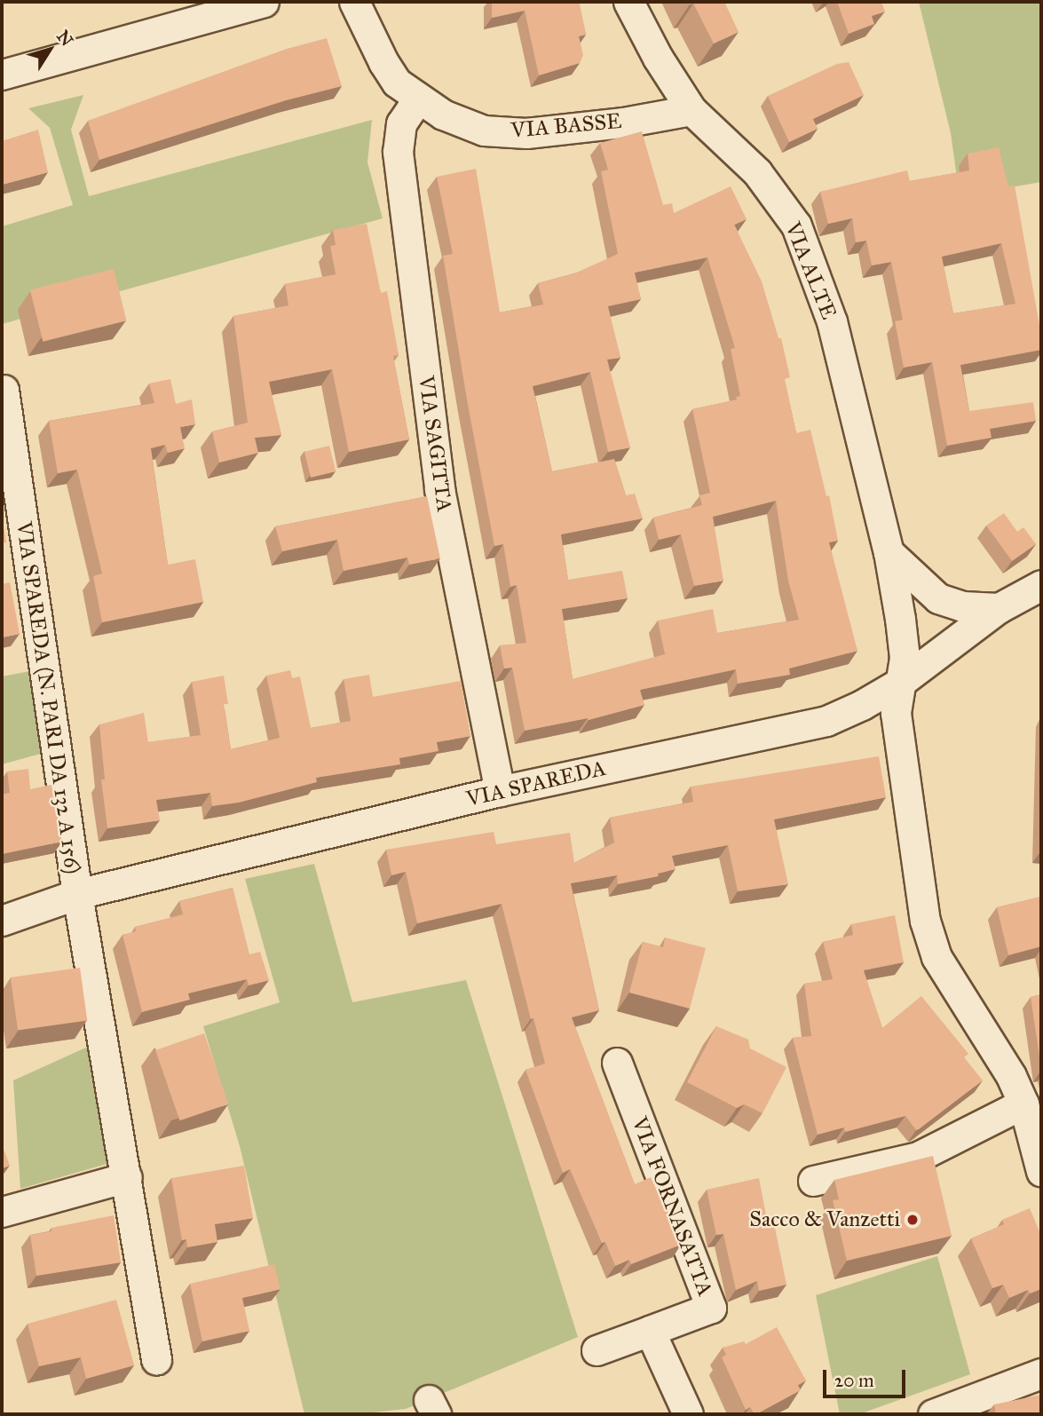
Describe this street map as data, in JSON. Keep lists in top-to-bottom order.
{
  "streets": {
    "street": [
      "VIA BASSE",
      "VIA ALTE",
      "VIA SAGITTA",
      "VIA SPAREDA (N. PARI DA 132 A 156)",
      "VIA SPAREDA",
      "VIA FORNASATTA"
    ]
  },
  "crossings": [
    ["VIA BASSE", "VIA ALTE"],
    ["VIA BASSE", "VIA SAGITTA"],
    ["VIA ALTE", "VIA SPAREDA"],
    ["VIA SAGITTA", "VIA SPAREDA"],
    ["VIA SPAREDA (N. PARI DA 132 A 156)", "VIA SPAREDA"]
  ],
  "places": ["Sacco & Vanzetti"],
  "scale_bar": "20 m",
  "north": "top right"
}
